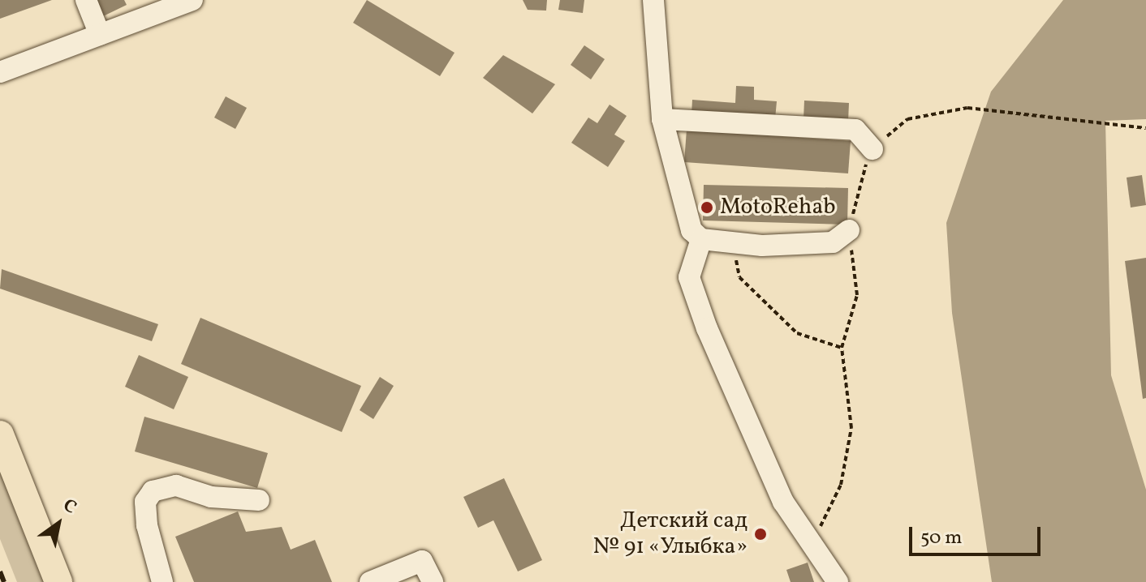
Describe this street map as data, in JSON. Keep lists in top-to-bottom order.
{
  "places": ["MotoRehab", "Детский сад № 91 «Улыбка»"],
  "scale_bar": "50 m",
  "north": "top right"
}
